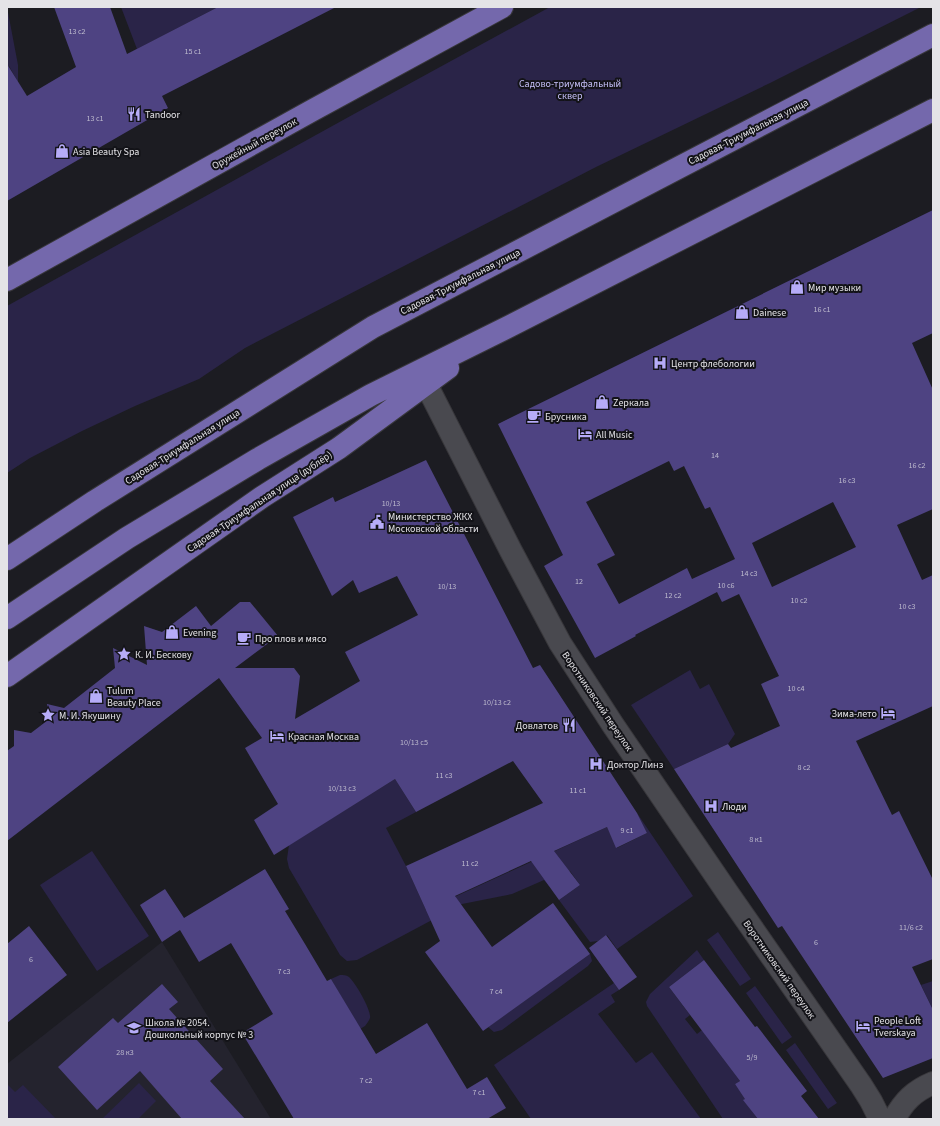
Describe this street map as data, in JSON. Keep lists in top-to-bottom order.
{
  "streets": {
    "main road": ["Садовая-Триумфальная улица", "Оружейный переулок", "Садовая-Триумфальная улица (дублёр)"],
    "street": ["Воротниковский переулок"]
  },
  "crossings": [
    ["Садовая-Триумфальная улица (дублёр)", "Воротниковский переулок"]
  ],
  "parks": ["Садово-триумфальный сквер"],
  "places": {
    "restaurant": ["Tandoor", "Довлатов"],
    "shop": [
      "Asia Beauty Spa",
      "Мир музыки",
      "Dainese",
      "Zеркала",
      "Evening",
      "Tulum Beauty Place"
    ],
    "hospital": ["Центр флебологии", "Доктор Линз", "Люди"],
    "cafe": ["Брусника", "Про плов и мясо"],
    "hotel": [
      "All Music",
      "Зима-лето",
      "Красная Москва",
      "People Loft Tverskaya"
    ],
    "public building": ["Министерство ЖКХ Московской области"],
    "place": ["К. И. Бескову", "М. И. Якушину"],
    "school or university": ["Школа № 2054. Дошкольный корпус № 3"]
  },
  "house_numbers": [
    "13 с2",
    "15 с1",
    "13 с1",
    "16 с1",
    "14",
    "16 с2",
    "16 с3",
    "10/13",
    "14 с3",
    "12",
    "10 с6",
    "10/13",
    "12 с2",
    "10 с2",
    "10 с3",
    "10 с4",
    "10/13 с2",
    "10/13 с5",
    "8 с2",
    "11 с3",
    "10/13 с3",
    "11 с1",
    "9 с1",
    "8 к1",
    "11 с2",
    "11/6 с2",
    "6",
    "6",
    "7 с3",
    "7 с4",
    "28 к3",
    "5/9",
    "7 с2",
    "7 с1"
  ]
}
